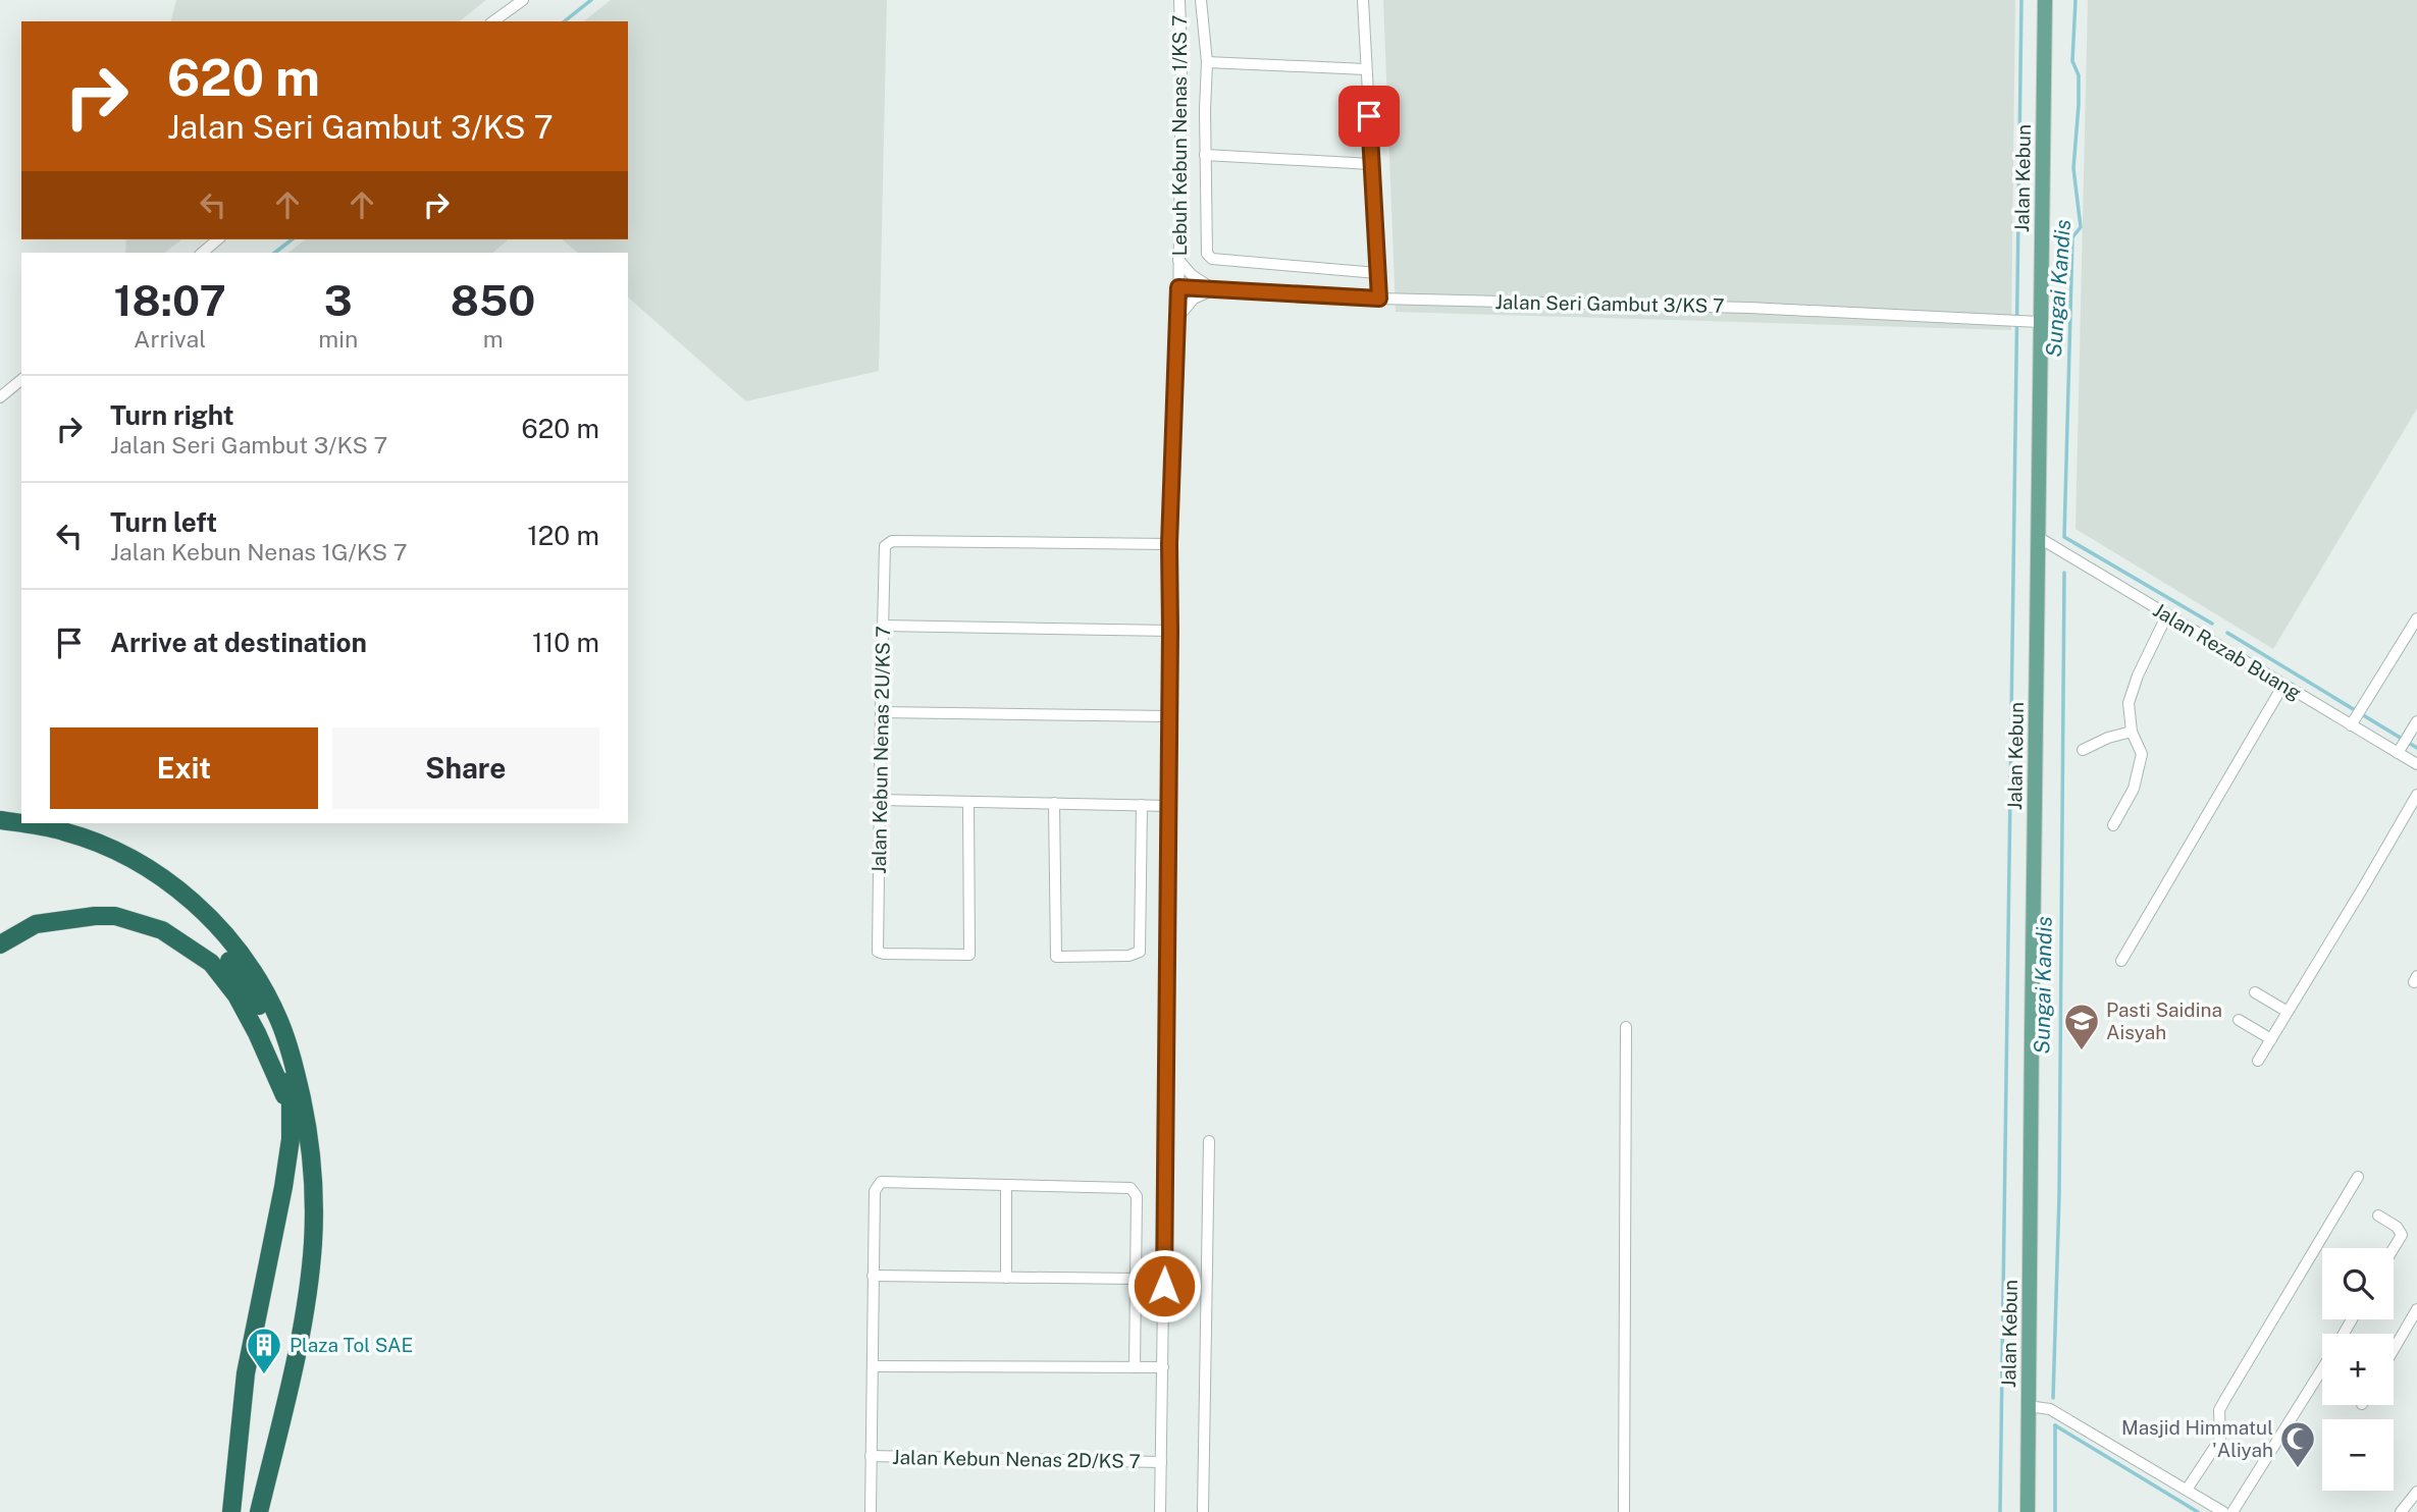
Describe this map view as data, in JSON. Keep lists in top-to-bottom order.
{
  "streets": {
    "main road": ["Jalan Kebun"],
    "street": [
      "Lebuh Kebun Nenas 1/KS 7",
      "Jalan Seri Gambut 3/KS 7",
      "Jalan Rezab Buang",
      "Jalan Kebun Nenas 2U/KS 7",
      "Jalan Kebun Nenas 2D/KS 7"
    ]
  },
  "crossings": [
    ["Lebuh Kebun Nenas 1/KS 7", "Jalan Seri Gambut 3/KS 7"],
    ["Lebuh Kebun Nenas 1/KS 7", "Jalan Kebun Nenas 2U/KS 7"],
    ["Lebuh Kebun Nenas 1/KS 7", "Jalan Kebun Nenas 2D/KS 7"],
    ["Jalan Kebun", "Jalan Seri Gambut 3/KS 7"],
    ["Jalan Kebun", "Jalan Rezab Buang"]
  ],
  "water": ["Sungai Kandis"],
  "places": {
    "school or university": ["Pasti Saidina Aisyah"],
    "building": ["Plaza Tol SAE"],
    "mosque": ["Masjid Himmatul 'Aliyah"]
  },
  "page": {
    "turn": ["620 m", "Jalan Seri Gambut 3/KS 7"],
    "eta": [
      "18:07",
      "Arrival",
      "3",
      "min",
      "850",
      "m"
    ],
    "list": [
      {
        "name": "Turn right",
        "note": "Jalan Seri Gambut 3/KS 7",
        "value": "620 m"
      },
      {
        "name": "Turn left",
        "note": "Jalan Kebun Nenas 1G/KS 7",
        "value": "120 m"
      },
      {
        "name": "Arrive at destination",
        "value": "110 m"
      }
    ],
    "buttons": ["Exit", "Share"],
    "map_buttons": ["+", "−"]
  }
}
